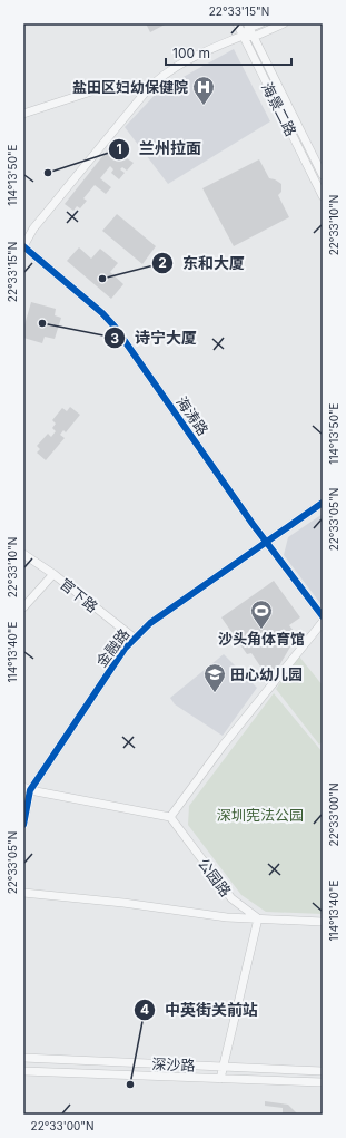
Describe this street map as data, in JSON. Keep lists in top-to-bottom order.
{
  "streets": {
    "street": [
      "海景二路",
      "海涛路",
      "官下路",
      "金融路",
      "公园路",
      "深沙路"
    ]
  },
  "crossings": [
    ["海涛路", "金融路"],
    ["官下路", "金融路"]
  ],
  "parks": ["深圳宪法公园"],
  "places": {
    "hospital": ["盐田区妇幼保健院"],
    "other": [
      "兰州拉面",
      "东和大厦",
      "诗宁大厦",
      "中英街关前站"
    ],
    "sports": ["沙头角体育馆"],
    "school or university": ["田心幼儿园"]
  },
  "scale_bar": "100 m",
  "coordinates": [
    "22°33'15\"N",
    "114°13'50\"E",
    "22°33'10\"N",
    "22°33'05\"N",
    "114°13'40\"E",
    "22°33'00\"N"
  ]
}
